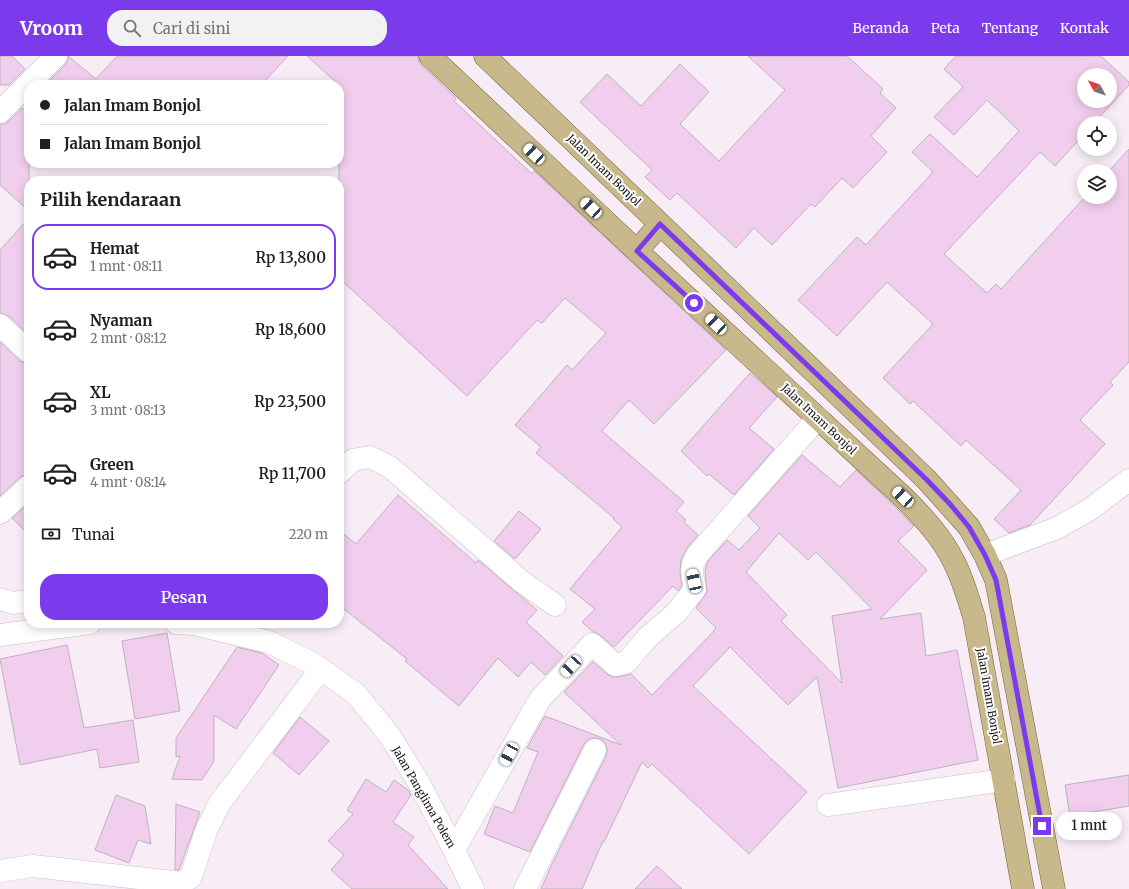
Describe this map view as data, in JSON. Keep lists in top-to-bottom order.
{
  "streets": {
    "main road": ["Jalan Imam Bonjol"],
    "street": ["Jalan Panglima Polem"]
  },
  "north": "top left",
  "page": {
    "header": "Vroom",
    "search": "Cari di sini",
    "nav": [
      "Beranda",
      "Peta",
      "Tentang",
      "Kontak"
    ],
    "banner": ["Jalan Imam Bonjol", "Jalan Imam Bonjol"],
    "heading": "Pilih kendaraan",
    "list": [
      {
        "name": "Hemat",
        "note": "1 mnt · 08:11",
        "value": "Rp 13,800"
      },
      {
        "name": "Nyaman",
        "note": "2 mnt · 08:12",
        "value": "Rp 18,600"
      },
      {
        "name": "XL",
        "note": "3 mnt · 08:13",
        "value": "Rp 23,500"
      },
      {
        "name": "Green",
        "note": "4 mnt · 08:14",
        "value": "Rp 11,700"
      }
    ],
    "pay": ["Tunai", "220 m"],
    "buttons": "Pesan",
    "bubble": "1 mnt"
  }
}
